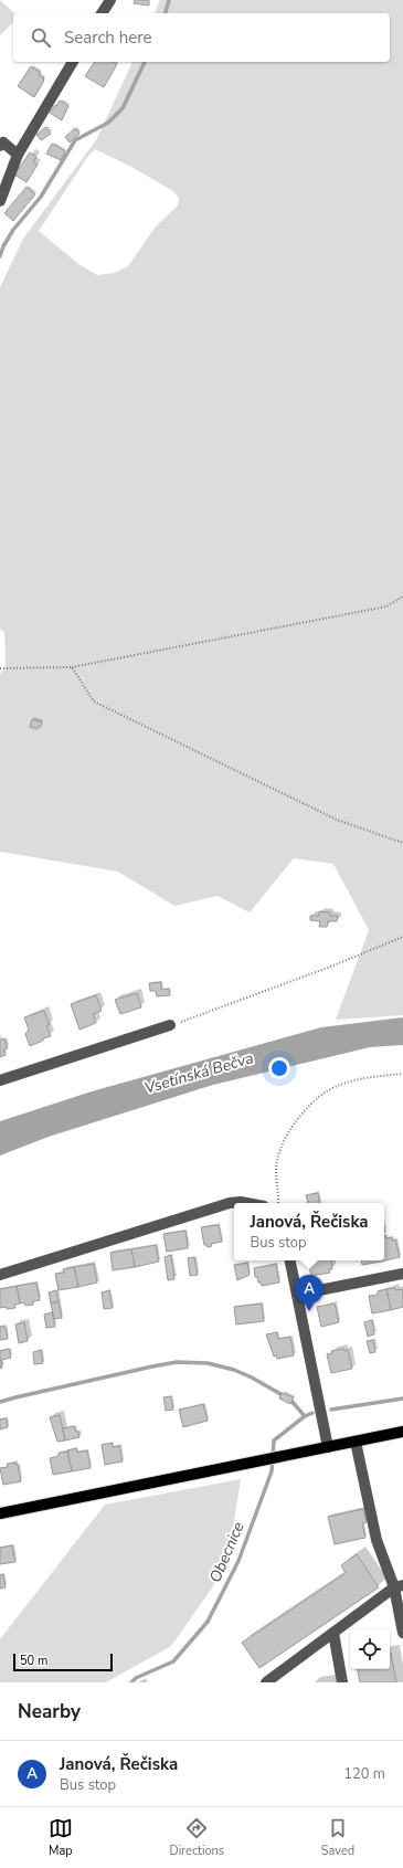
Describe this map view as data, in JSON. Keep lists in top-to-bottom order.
{
  "water": ["Vsetínská Bečva", "Obecnice"],
  "scale_bar": "50 m",
  "page": {
    "search": "Search here",
    "popup": ["Janová, Řečiska", "Bus stop"],
    "pins": "A",
    "scale": "50 m",
    "heading": "Nearby",
    "list": [
      {
        "mark": "A",
        "name": "Janová, Řečiska",
        "note": "Bus stop",
        "value": "120 m"
      }
    ],
    "nav": ["Map", "Directions", "Saved"]
  }
}
